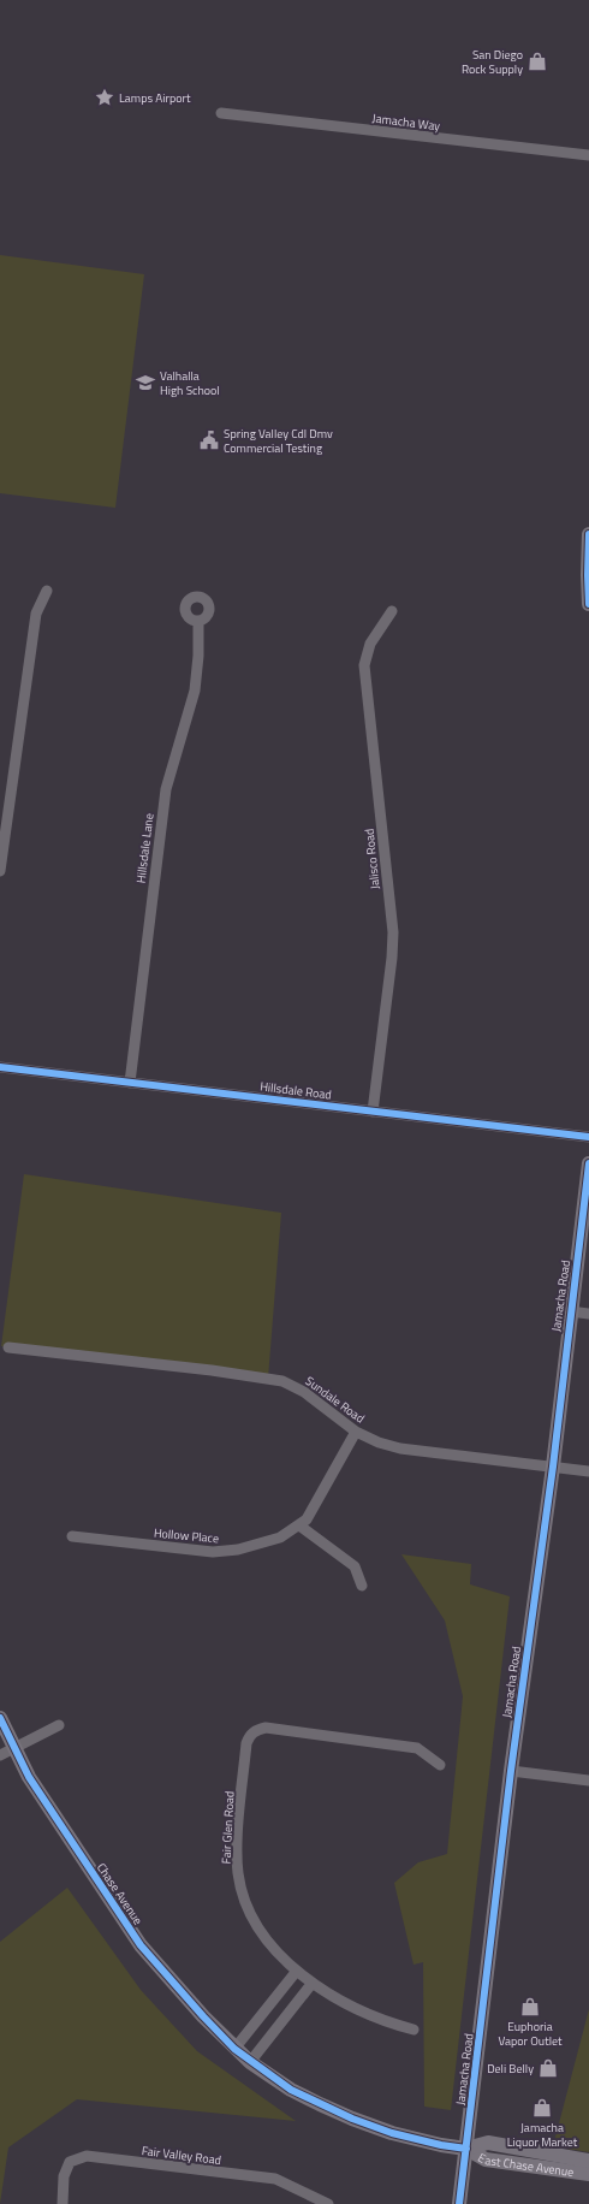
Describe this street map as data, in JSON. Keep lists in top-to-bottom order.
{
  "streets": {
    "main road": ["Jamacha Road", "Chase Avenue", "East Chase Avenue"],
    "street": [
      "Jamacha Way",
      "Hillsdale Lane",
      "Jalisco Road",
      "Hillsdale Road",
      "Sundale Road",
      "Hollow Place",
      "Fair Glen Road",
      "Fair Valley Road"
    ]
  },
  "crossings": [
    ["Hillsdale Lane", "Hillsdale Road"],
    ["Jalisco Road", "Hillsdale Road"],
    ["Jamacha Road", "Sundale Road"],
    ["Jamacha Road", "East Chase Avenue"],
    ["Sundale Road", "Hollow Place"],
    ["Chase Avenue", "East Chase Avenue"]
  ],
  "places": {
    "shop": [
      "San Diego Rock Supply",
      "Euphoria Vapor Outlet",
      "Deli Belly",
      "Jamacha Liquor Market"
    ],
    "place": ["Lamps Airport"],
    "school or university": ["Valhalla High School"],
    "public building": ["Spring Valley Cdl Dmv Commercial Testing"]
  }
}
